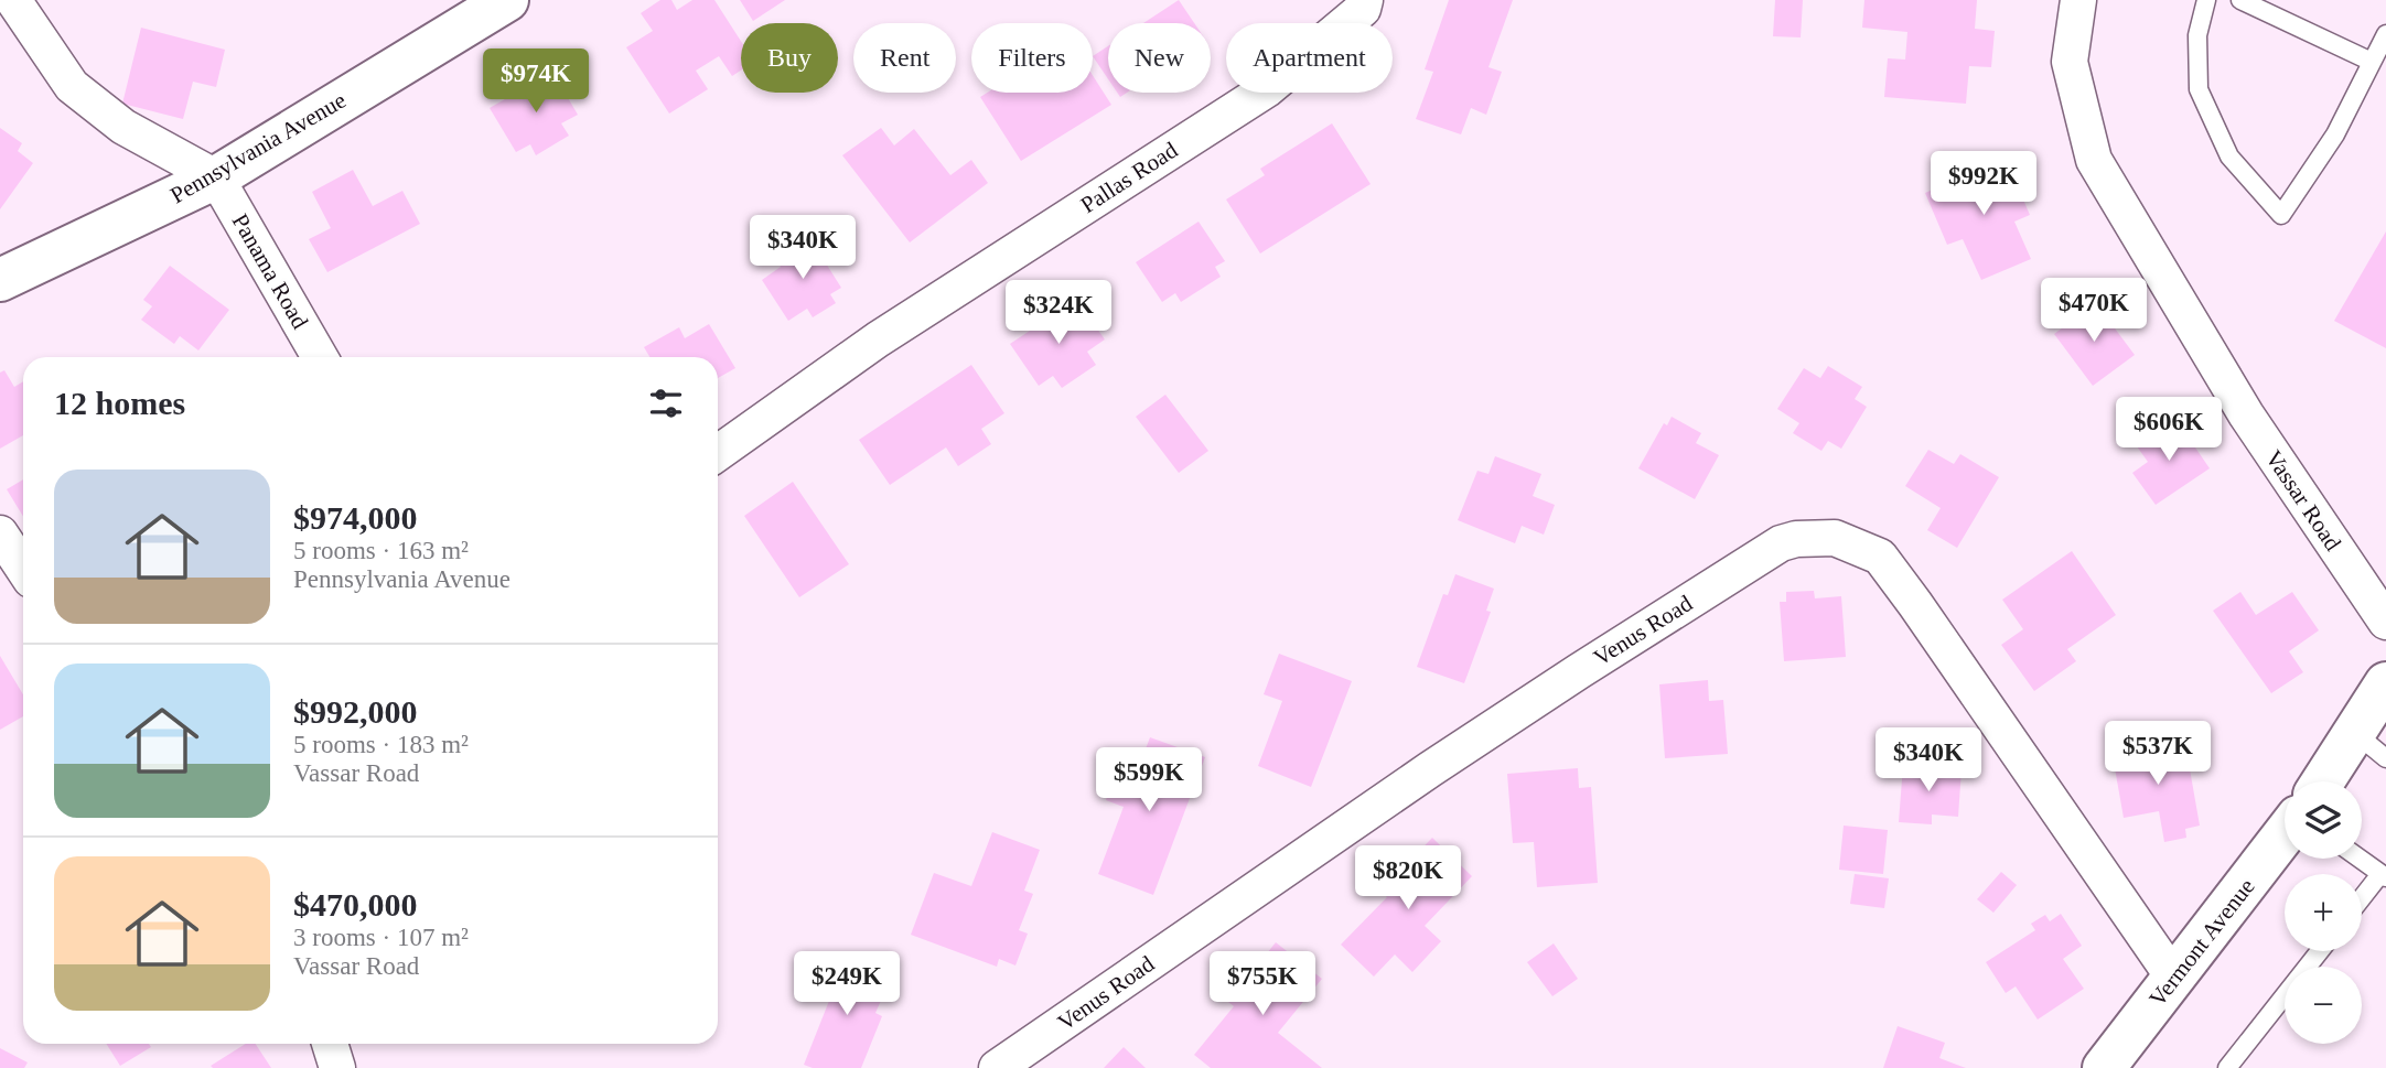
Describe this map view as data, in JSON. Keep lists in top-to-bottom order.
{
  "streets": {
    "street": [
      "Pennsylvania Avenue",
      "Pallas Road",
      "Panama Road",
      "Vassar Road",
      "Venus Road",
      "Vermont Avenue"
    ]
  },
  "crossings": [
    ["Pennsylvania Avenue", "Panama Road"],
    ["Venus Road", "Vermont Avenue"]
  ],
  "page": {
    "chip": [
      "Buy",
      "Rent",
      "Filters",
      "New",
      "Apartment"
    ],
    "price": [
      "$974K",
      "$992K",
      "$340K",
      "$470K",
      "$324K",
      "$606K",
      "$537K",
      "$340K",
      "$599K",
      "$820K",
      "$249K",
      "$755K"
    ],
    "heading": "12 homes",
    "list": [
      {
        "name": "$974,000",
        "note": "5 rooms · 163 m² · Pennsylvania Avenue"
      },
      {
        "name": "$992,000",
        "note": "5 rooms · 183 m² · Vassar Road"
      },
      {
        "name": "$470,000",
        "note": "3 rooms · 107 m² · Vassar Road"
      }
    ],
    "map_buttons": ["+", "−"]
  }
}
